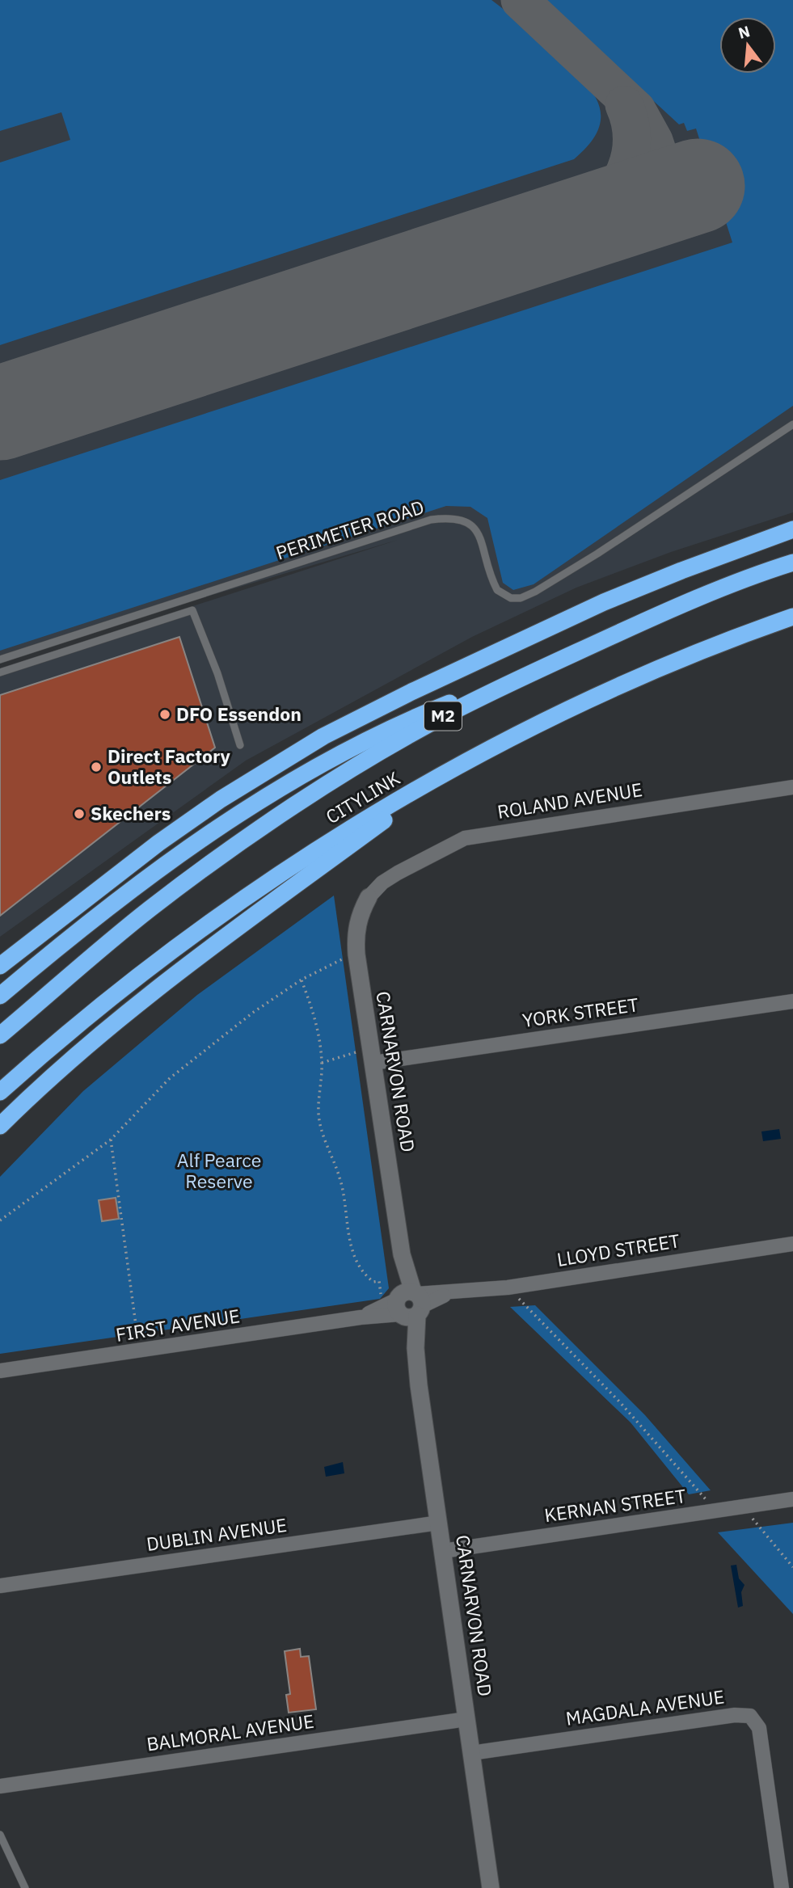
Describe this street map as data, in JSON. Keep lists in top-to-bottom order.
{
  "streets": {
    "highway": ["M2", "CITYLINK"],
    "street": [
      "ROLAND AVENUE",
      "YORK STREET",
      "CARNARVON ROAD",
      "LLOYD STREET",
      "FIRST AVENUE",
      "KERNAN STREET",
      "DUBLIN AVENUE",
      "MAGDALA AVENUE",
      "BALMORAL AVENUE"
    ],
    "lane": ["PERIMETER ROAD"]
  },
  "crossings": [
    ["ROLAND AVENUE", "CARNARVON ROAD"],
    ["YORK STREET", "CARNARVON ROAD"],
    ["CARNARVON ROAD", "LLOYD STREET"],
    ["CARNARVON ROAD", "FIRST AVENUE"],
    ["CARNARVON ROAD", "KERNAN STREET"],
    ["CARNARVON ROAD", "DUBLIN AVENUE"],
    ["CARNARVON ROAD", "MAGDALA AVENUE"],
    ["CARNARVON ROAD", "BALMORAL AVENUE"],
    ["LLOYD STREET", "FIRST AVENUE"]
  ],
  "parks": ["Alf Pearce Reserve"],
  "places": ["DFO Essendon", "Direct Factory Outlets", "Skechers"],
  "north": "top"
}
